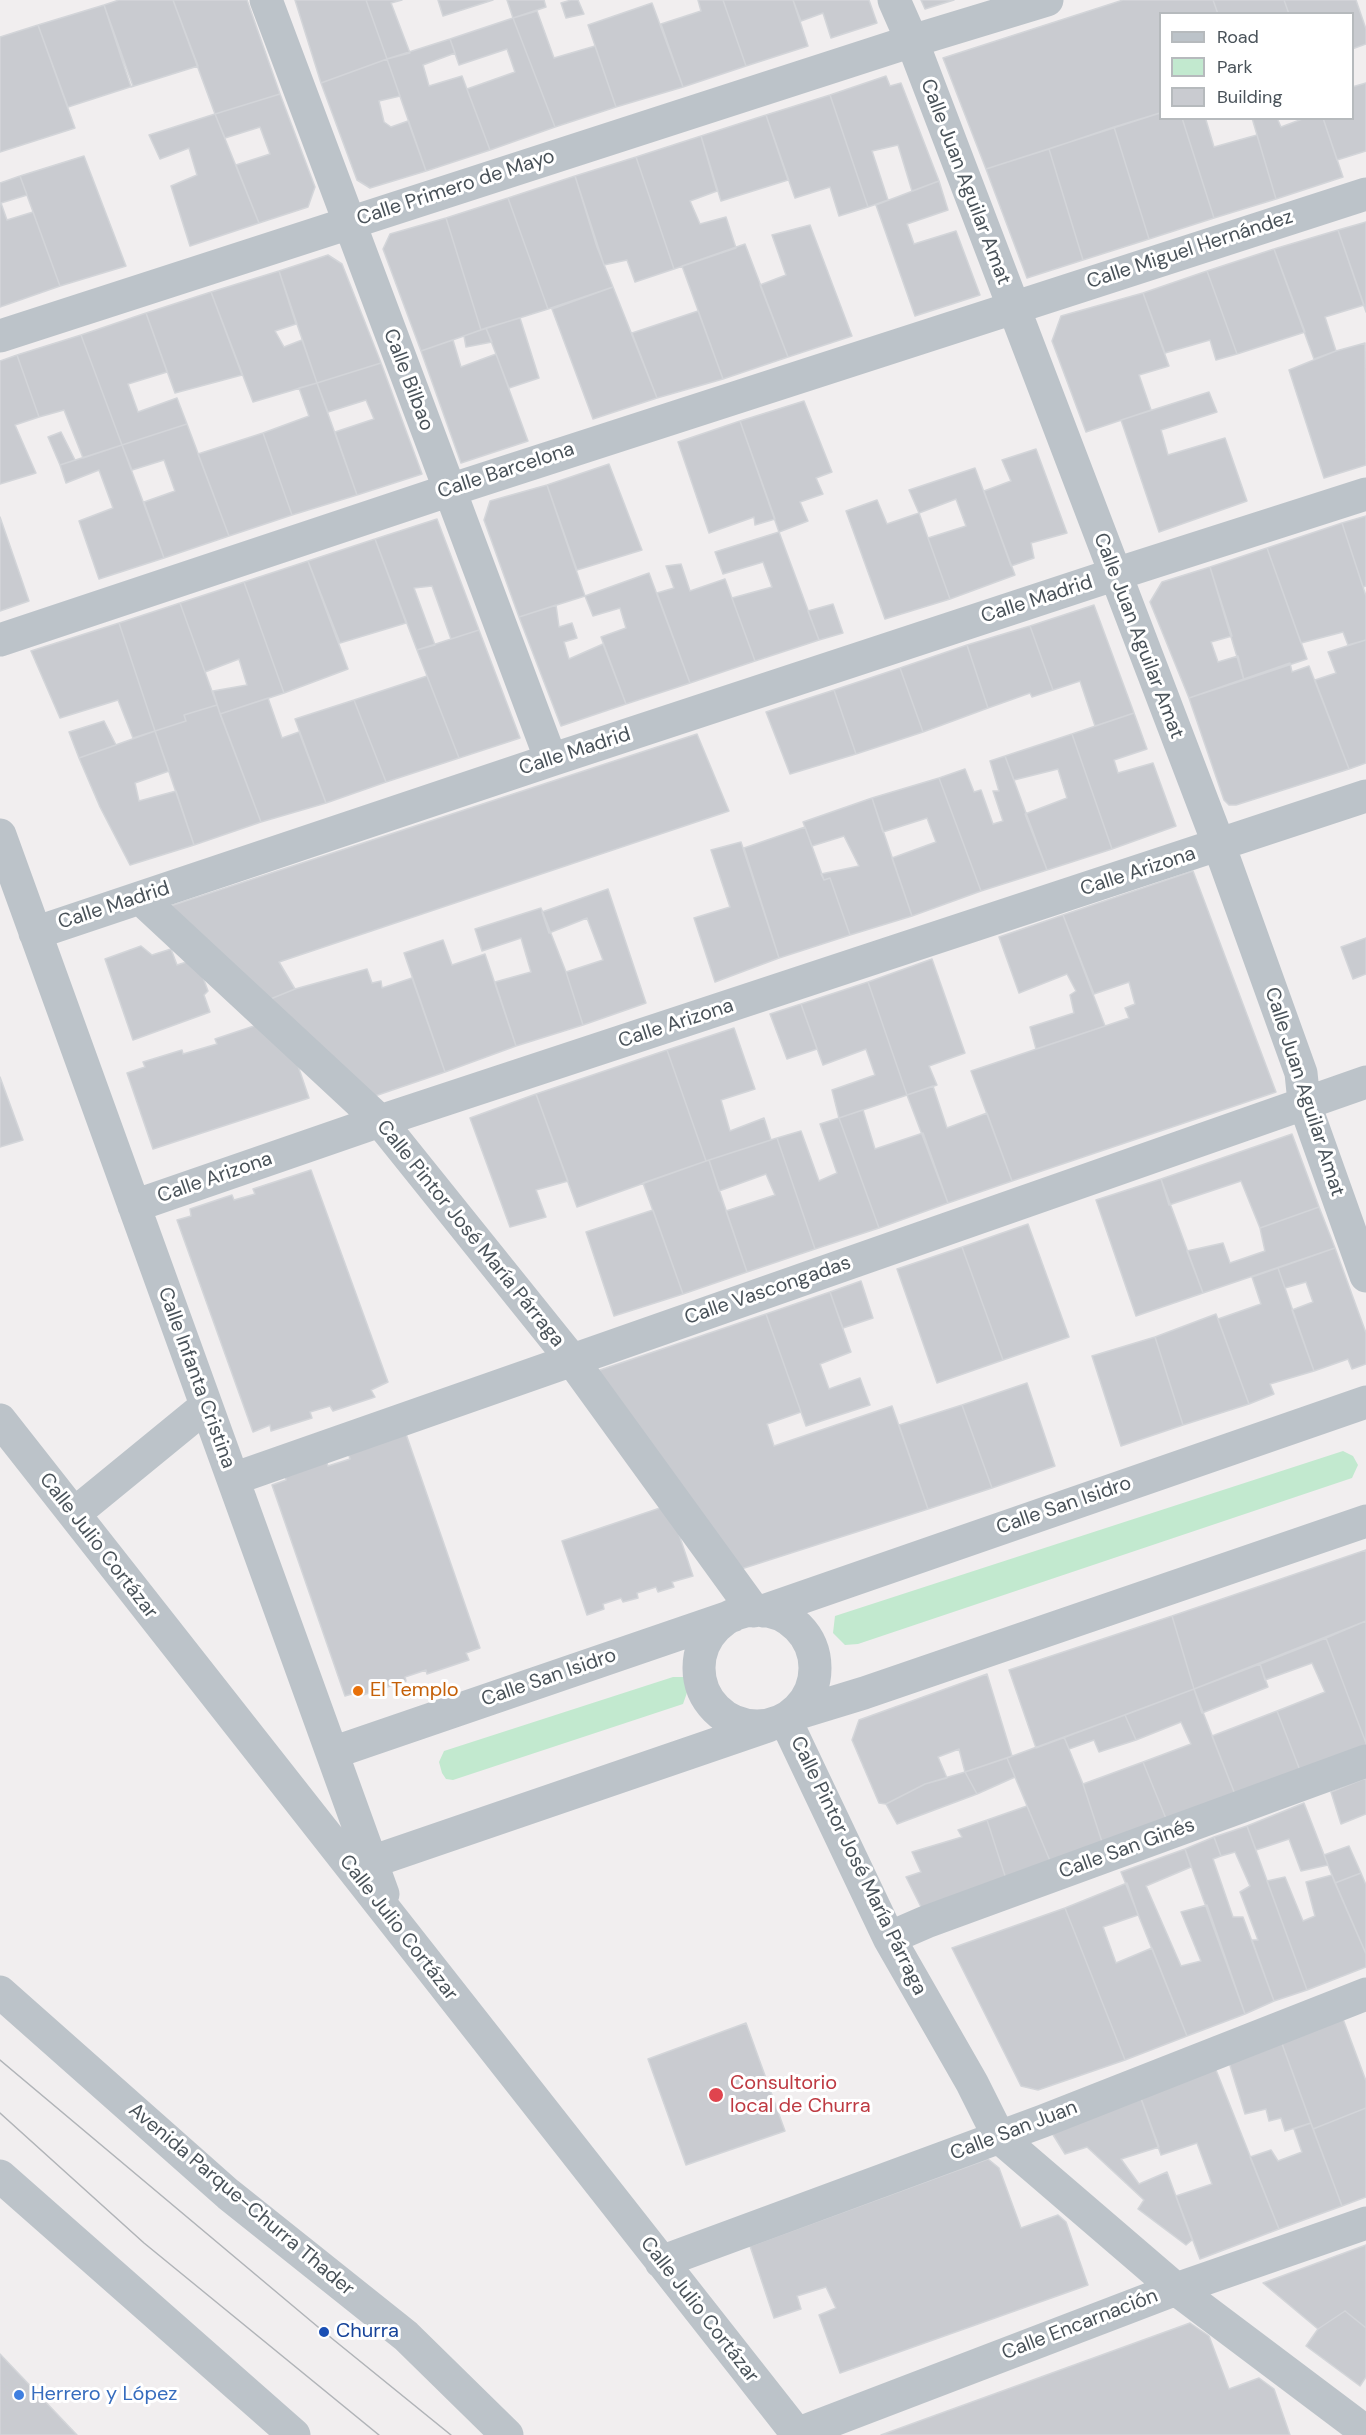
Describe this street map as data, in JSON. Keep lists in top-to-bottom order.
{
  "streets": {
    "street": [
      "Calle Juan Aguilar Amat",
      "Calle Primero de Mayo",
      "Calle Miguel Hernández",
      "Calle Bilbao",
      "Calle Barcelona",
      "Calle Madrid",
      "Calle Arizona",
      "Calle Pintor José María Párraga",
      "Calle Vascongadas",
      "Calle Infanta Cristina",
      "Calle San Isidro",
      "Calle Julio Cortázar",
      "Calle San Ginés",
      "Calle San Juan",
      "Avenida Parque-Churra Thader",
      "Calle Encarnación"
    ]
  },
  "crossings": [
    ["Calle Juan Aguilar Amat", "Calle Primero de Mayo"],
    ["Calle Juan Aguilar Amat", "Calle Miguel Hernández"],
    ["Calle Juan Aguilar Amat", "Calle Barcelona"],
    ["Calle Juan Aguilar Amat", "Calle Madrid"],
    ["Calle Juan Aguilar Amat", "Calle Arizona"],
    ["Calle Juan Aguilar Amat", "Calle Vascongadas"],
    ["Calle Primero de Mayo", "Calle Bilbao"],
    ["Calle Miguel Hernández", "Calle Barcelona"],
    ["Calle Bilbao", "Calle Barcelona"],
    ["Calle Bilbao", "Calle Madrid"],
    ["Calle Madrid", "Calle Pintor José María Párraga"],
    ["Calle Madrid", "Calle Infanta Cristina"],
    ["Calle Arizona", "Calle Pintor José María Párraga"],
    ["Calle Arizona", "Calle Infanta Cristina"],
    ["Calle Pintor José María Párraga", "Calle Vascongadas"],
    ["Calle Pintor José María Párraga", "Calle San Isidro"],
    ["Calle Pintor José María Párraga", "Calle San Ginés"],
    ["Calle Pintor José María Párraga", "Calle San Juan"],
    ["Calle Pintor José María Párraga", "Calle Encarnación"],
    ["Calle Vascongadas", "Calle Infanta Cristina"],
    ["Calle Infanta Cristina", "Calle San Isidro"],
    ["Calle Infanta Cristina", "Calle Julio Cortázar"],
    ["Calle Julio Cortázar", "Calle San Juan"],
    ["Calle Julio Cortázar", "Calle Encarnación"]
  ],
  "places": [
    "El Templo",
    "Consultorio local de Churra",
    "Churra",
    "Herrero y López"
  ],
  "legend": ["Road", "Park", "Building"]
}
